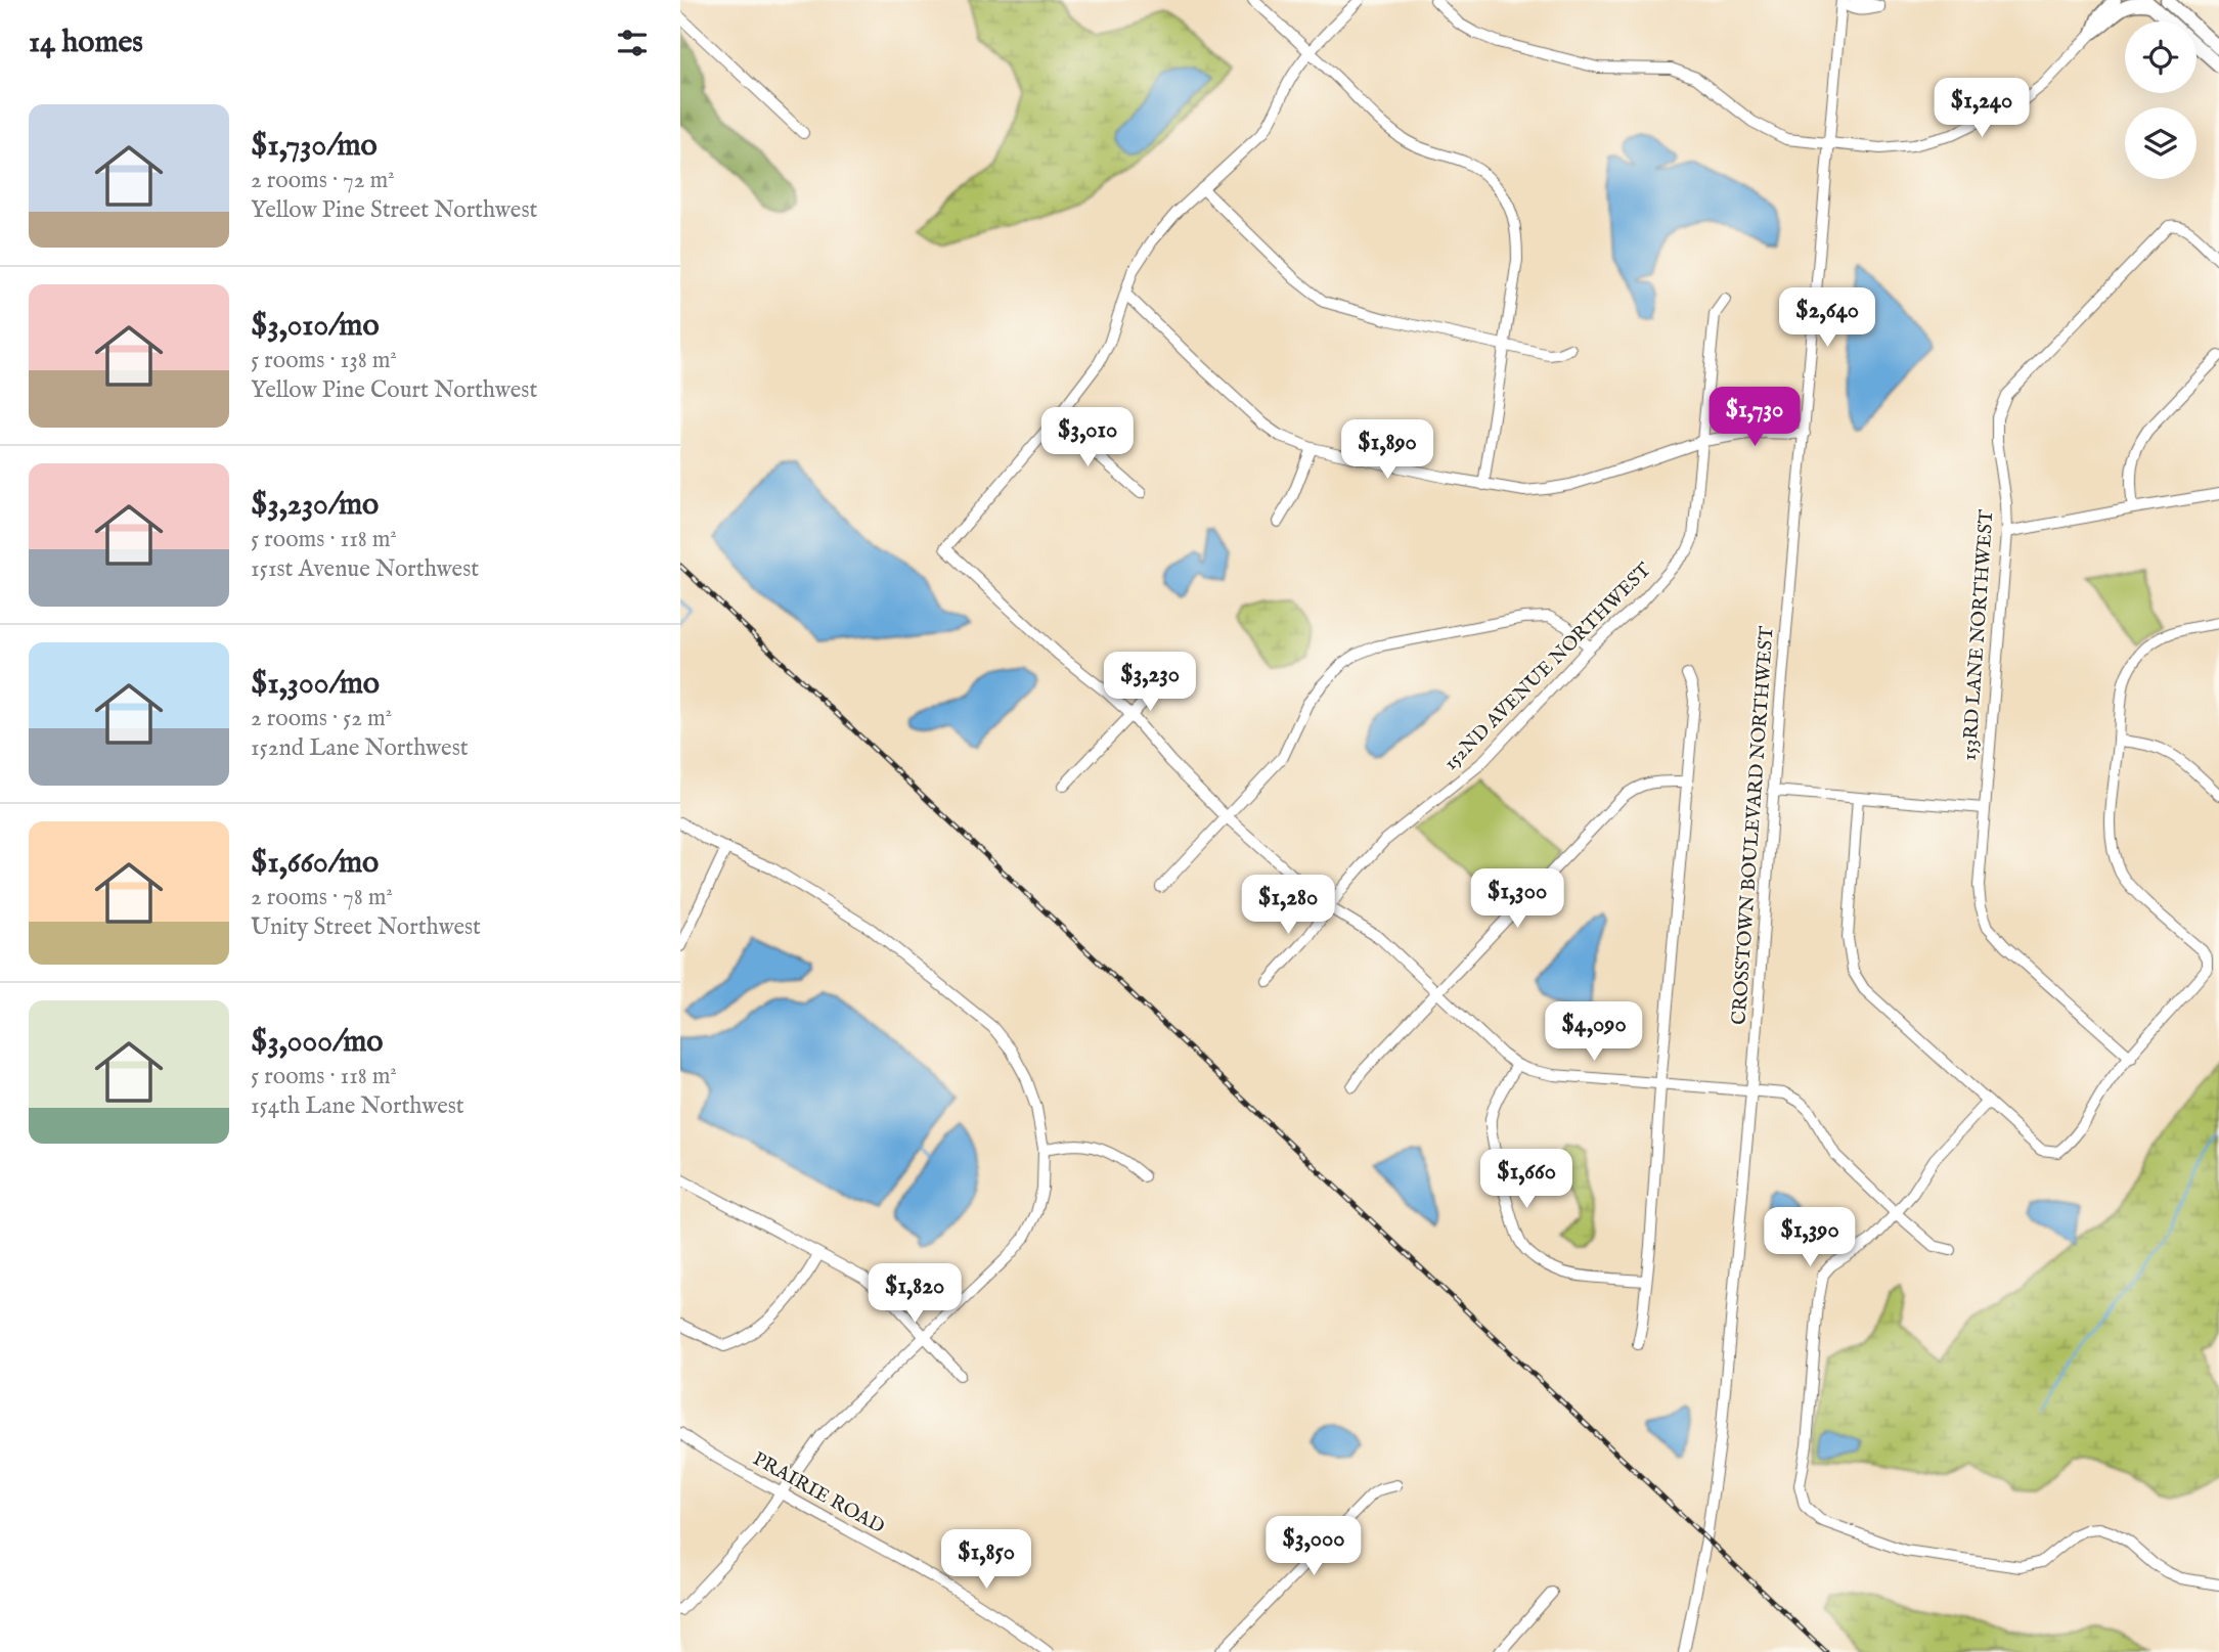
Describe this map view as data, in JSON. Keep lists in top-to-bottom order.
{
  "streets": {
    "street": [
      "153RD LANE NORTHWEST",
      "152ND AVENUE NORTHWEST",
      "CROSSTOWN BOULEVARD NORTHWEST",
      "PRAIRIE ROAD"
    ]
  },
  "page": {
    "heading": "14 homes",
    "price": [
      "$1,240",
      "$2,640",
      "$1,730",
      "$3,010",
      "$1,890",
      "$3,230",
      "$1,300",
      "$1,280",
      "$4,090",
      "$1,660",
      "$1,390",
      "$1,820",
      "$3,000",
      "$1,850"
    ],
    "list": [
      {
        "name": "$1,730/mo",
        "note": "2 rooms · 72 m² · Yellow Pine Street Northwest"
      },
      {
        "name": "$3,010/mo",
        "note": "5 rooms · 138 m² · Yellow Pine Court Northwest"
      },
      {
        "name": "$3,230/mo",
        "note": "5 rooms · 118 m² · 151st Avenue Northwest"
      },
      {
        "name": "$1,300/mo",
        "note": "2 rooms · 52 m² · 152nd Lane Northwest"
      },
      {
        "name": "$1,660/mo",
        "note": "2 rooms · 78 m² · Unity Street Northwest"
      },
      {
        "name": "$3,000/mo",
        "note": "5 rooms · 118 m² · 154th Lane Northwest"
      }
    ]
  }
}
